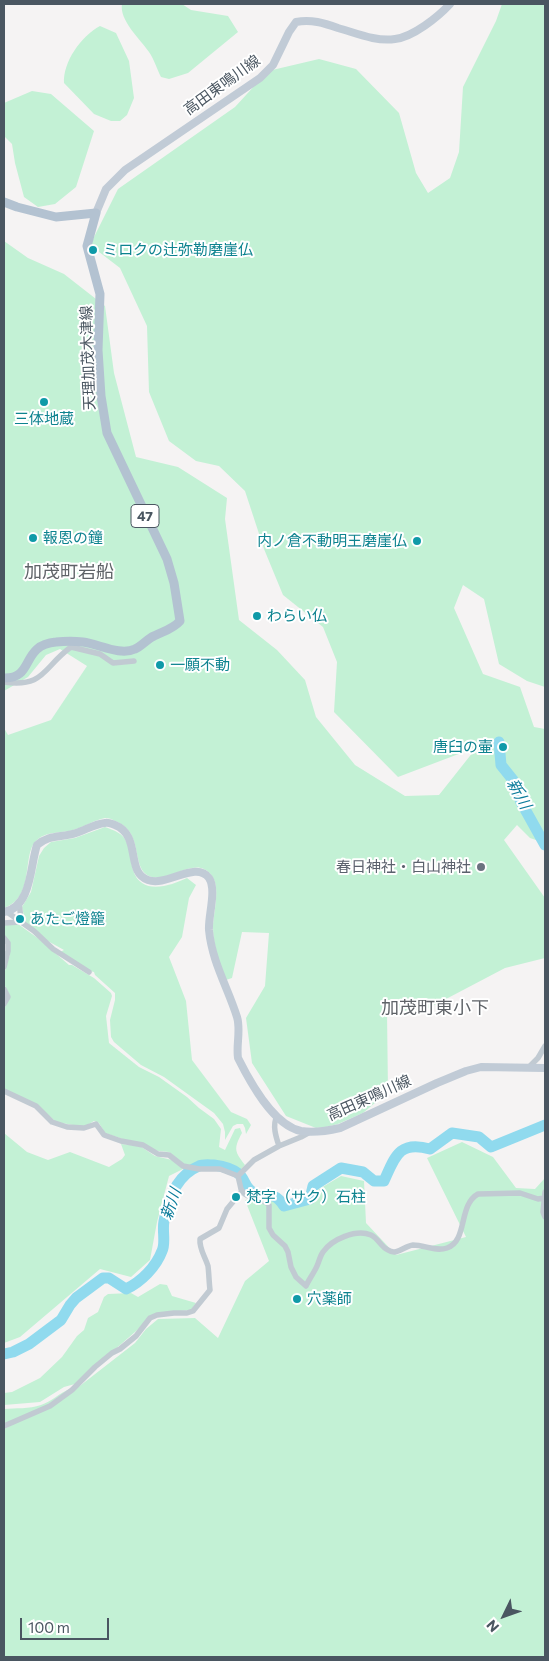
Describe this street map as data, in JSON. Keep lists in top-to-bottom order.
{
  "streets": {
    "main road": ["高田東鳴川線", "天理加茂木津線", "47"]
  },
  "crossings": [
    ["高田東鳴川線", "天理加茂木津線"]
  ],
  "districts": ["加茂町岩船", "加茂町東小下"],
  "water": ["新川"],
  "places": [
    "ミロクの辻弥勒磨崖仏",
    "三体地蔵",
    "報恩の鐘",
    "内ノ倉不動明王磨崖仏",
    "わらい仏",
    "一願不動",
    "唐臼の壷",
    "春日神社・白山神社",
    "あたご燈籠",
    "梵字（サク）石柱",
    "穴薬師"
  ],
  "scale_bar": "100 m",
  "north": "bottom left"
}
